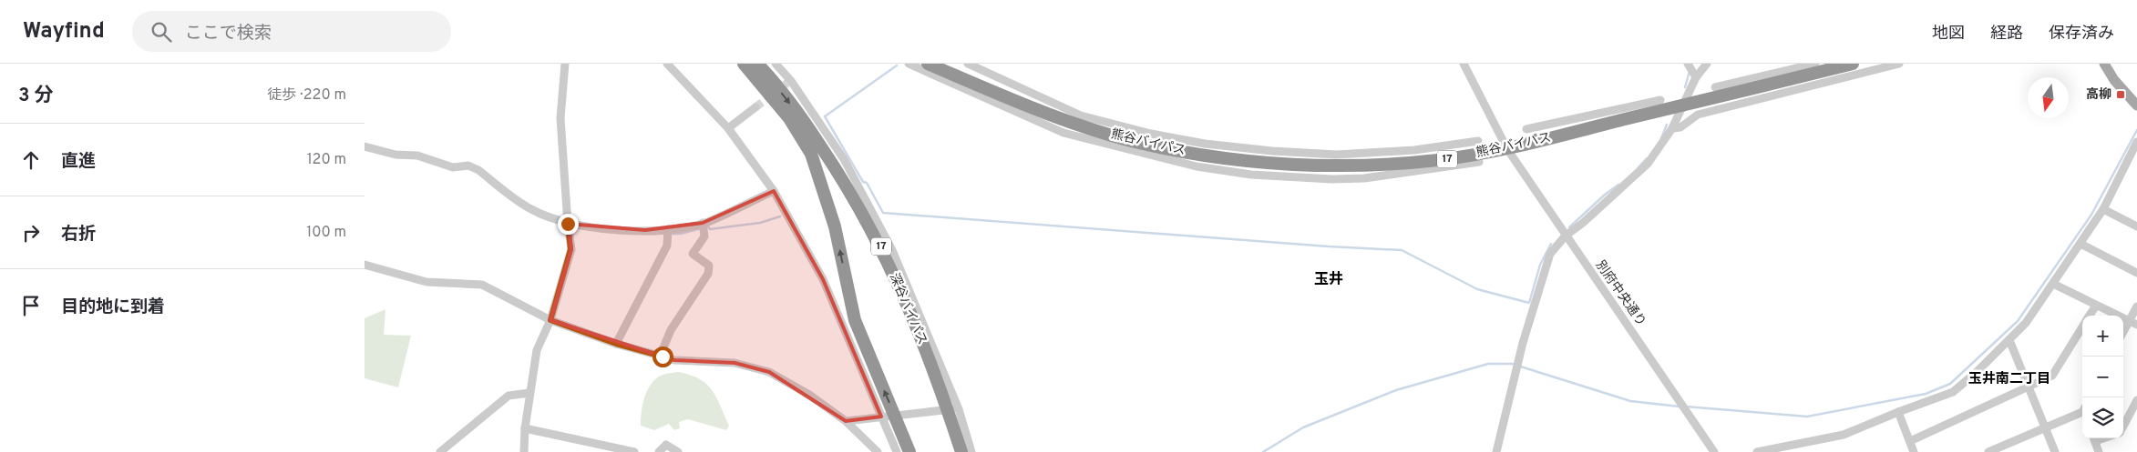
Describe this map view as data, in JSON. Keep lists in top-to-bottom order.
{
  "streets": {
    "highway": ["熊谷バイパス", "17", "深谷バイパス"],
    "street": ["別府中央通り"]
  },
  "crossings": [
    ["熊谷バイパス", "17"],
    ["熊谷バイパス", "別府中央通り"]
  ],
  "districts": ["玉井", "玉井南二丁目"],
  "places": {
    "transit": ["高柳"]
  },
  "north": "bottom",
  "page": {
    "header": "Wayfind",
    "search": "ここで検索",
    "nav": ["地図", "経路", "保存済み"],
    "heading": ["3 分", "徒歩 · 220 m"],
    "list": [
      ["直進", "120 m"],
      ["右折", "100 m"],
      "目的地に到着"
    ],
    "map_buttons": ["+", "−"]
  }
}
